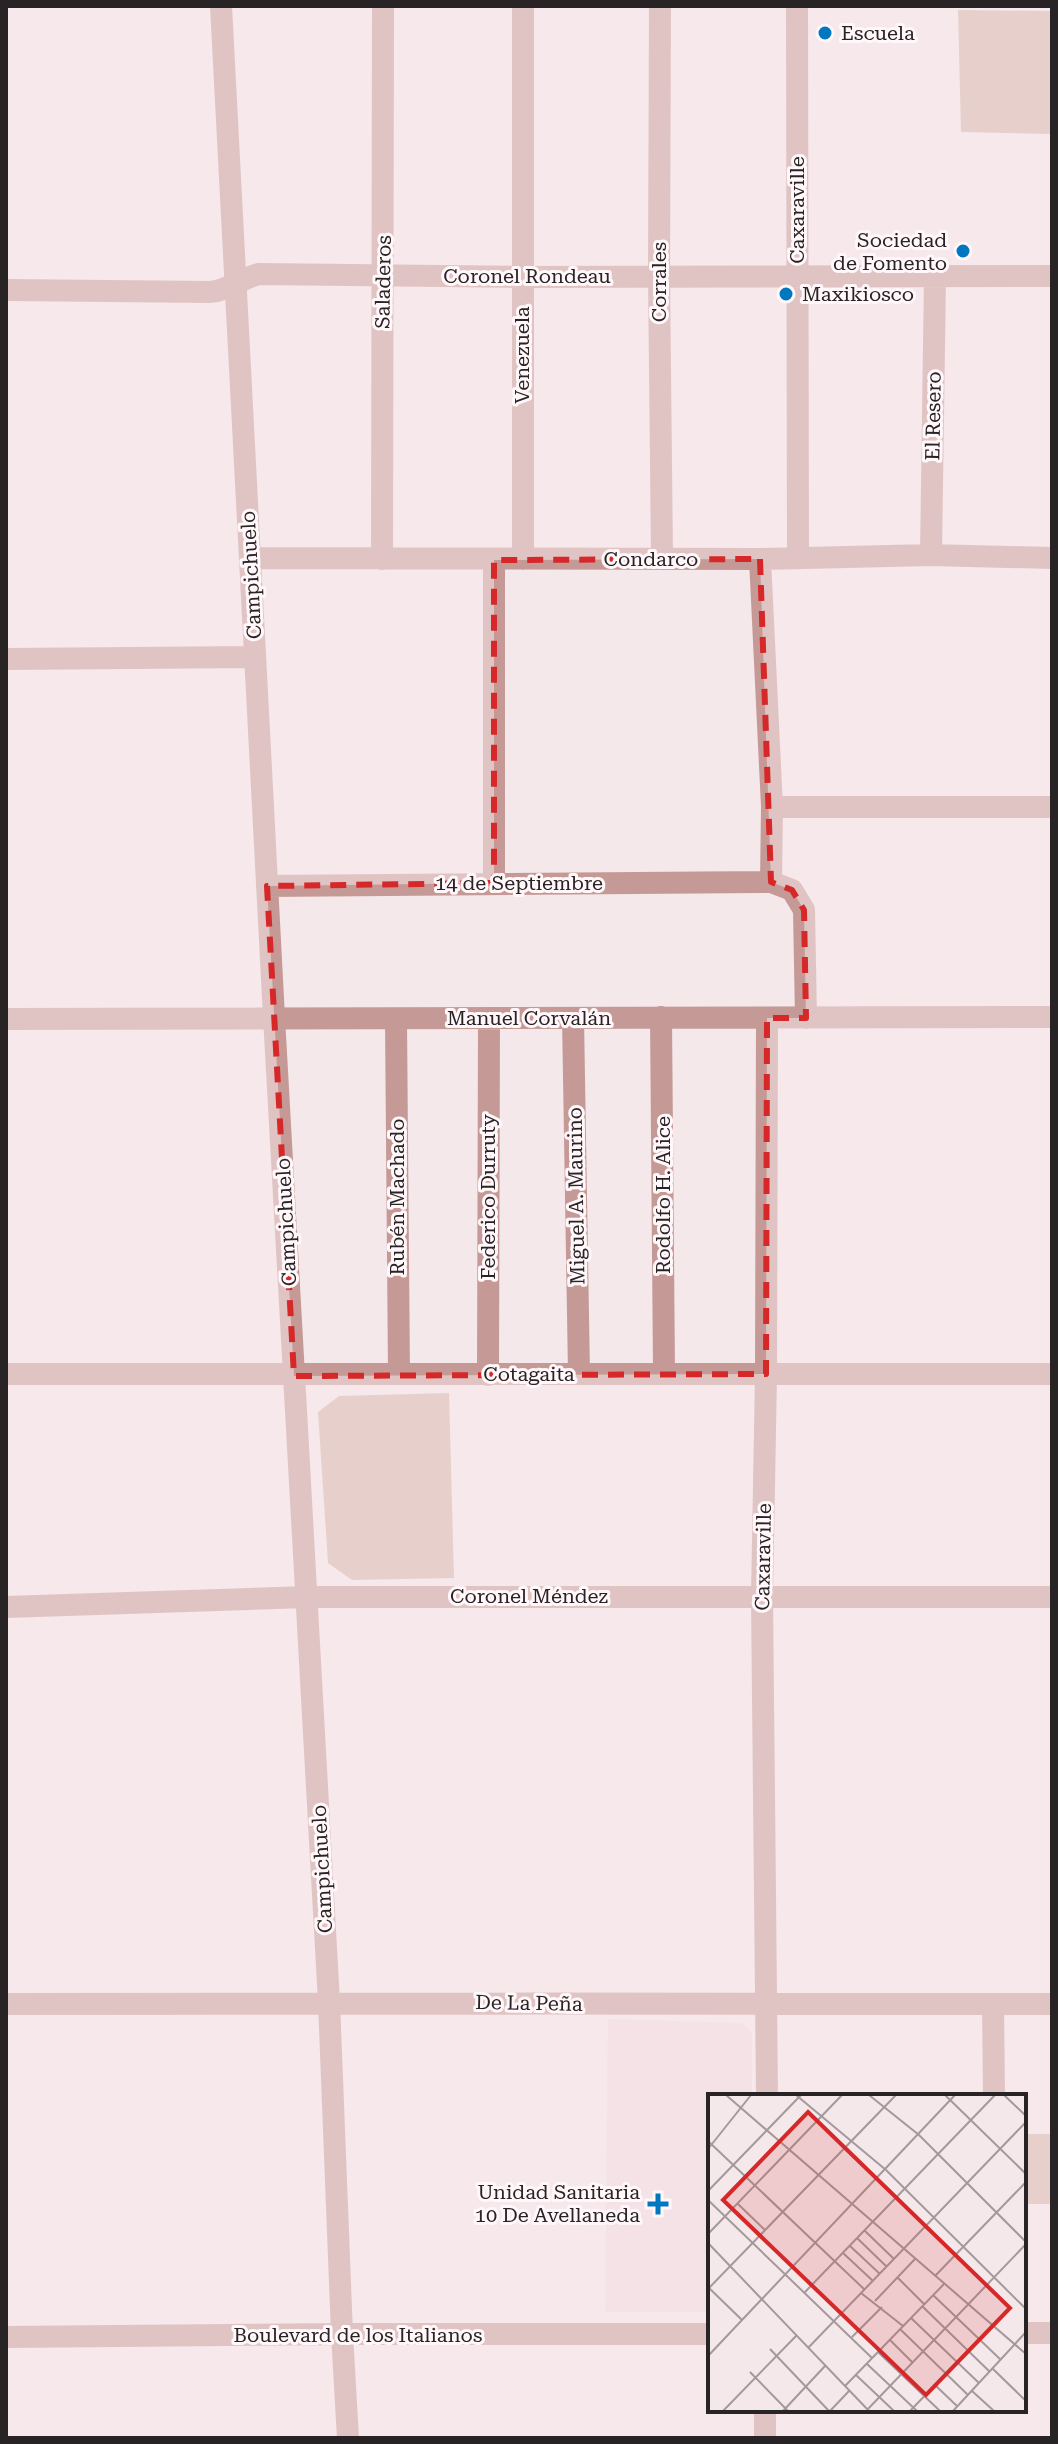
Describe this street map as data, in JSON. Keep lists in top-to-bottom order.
{
  "streets": {
    "street": [
      "Caxaraville",
      "Coronel Rondeau",
      "Saladeros",
      "Corrales",
      "Venezuela",
      "El Resero",
      "Condarco",
      "Campichuelo",
      "14 de Septiembre",
      "Manuel Corvalán",
      "Rodolfo H. Alice",
      "Miguel A. Maurino",
      "Rubén Machado",
      "Federico Durruty",
      "Cotagaita",
      "Coronel Méndez",
      "De La Peña",
      "Boulevard de los Italianos"
    ]
  },
  "crossings": [
    ["Caxaraville", "Coronel Rondeau"],
    ["Caxaraville", "Condarco"],
    ["Caxaraville", "Manuel Corvalán"],
    ["Caxaraville", "Cotagaita"],
    ["Caxaraville", "Coronel Méndez"],
    ["Caxaraville", "De La Peña"],
    ["Coronel Rondeau", "Saladeros"],
    ["Coronel Rondeau", "Corrales"],
    ["Coronel Rondeau", "Venezuela"],
    ["Coronel Rondeau", "El Resero"],
    ["Coronel Rondeau", "Campichuelo"],
    ["Saladeros", "Condarco"],
    ["Corrales", "Condarco"],
    ["Venezuela", "Condarco"],
    ["El Resero", "Condarco"],
    ["Condarco", "Campichuelo"],
    ["Campichuelo", "14 de Septiembre"],
    ["Campichuelo", "Manuel Corvalán"],
    ["Campichuelo", "Cotagaita"],
    ["Campichuelo", "Coronel Méndez"],
    ["Campichuelo", "De La Peña"],
    ["Campichuelo", "Boulevard de los Italianos"],
    ["Manuel Corvalán", "Rodolfo H. Alice"],
    ["Manuel Corvalán", "Miguel A. Maurino"],
    ["Manuel Corvalán", "Rubén Machado"],
    ["Manuel Corvalán", "Federico Durruty"],
    ["Rodolfo H. Alice", "Cotagaita"],
    ["Miguel A. Maurino", "Cotagaita"],
    ["Rubén Machado", "Cotagaita"],
    ["Federico Durruty", "Cotagaita"]
  ],
  "places": {
    "other": ["Escuela", "Sociedad de Fomento", "Maxikiosco"],
    "health": ["Unidad Sanitaria 10 De Avellaneda"]
  }
}
